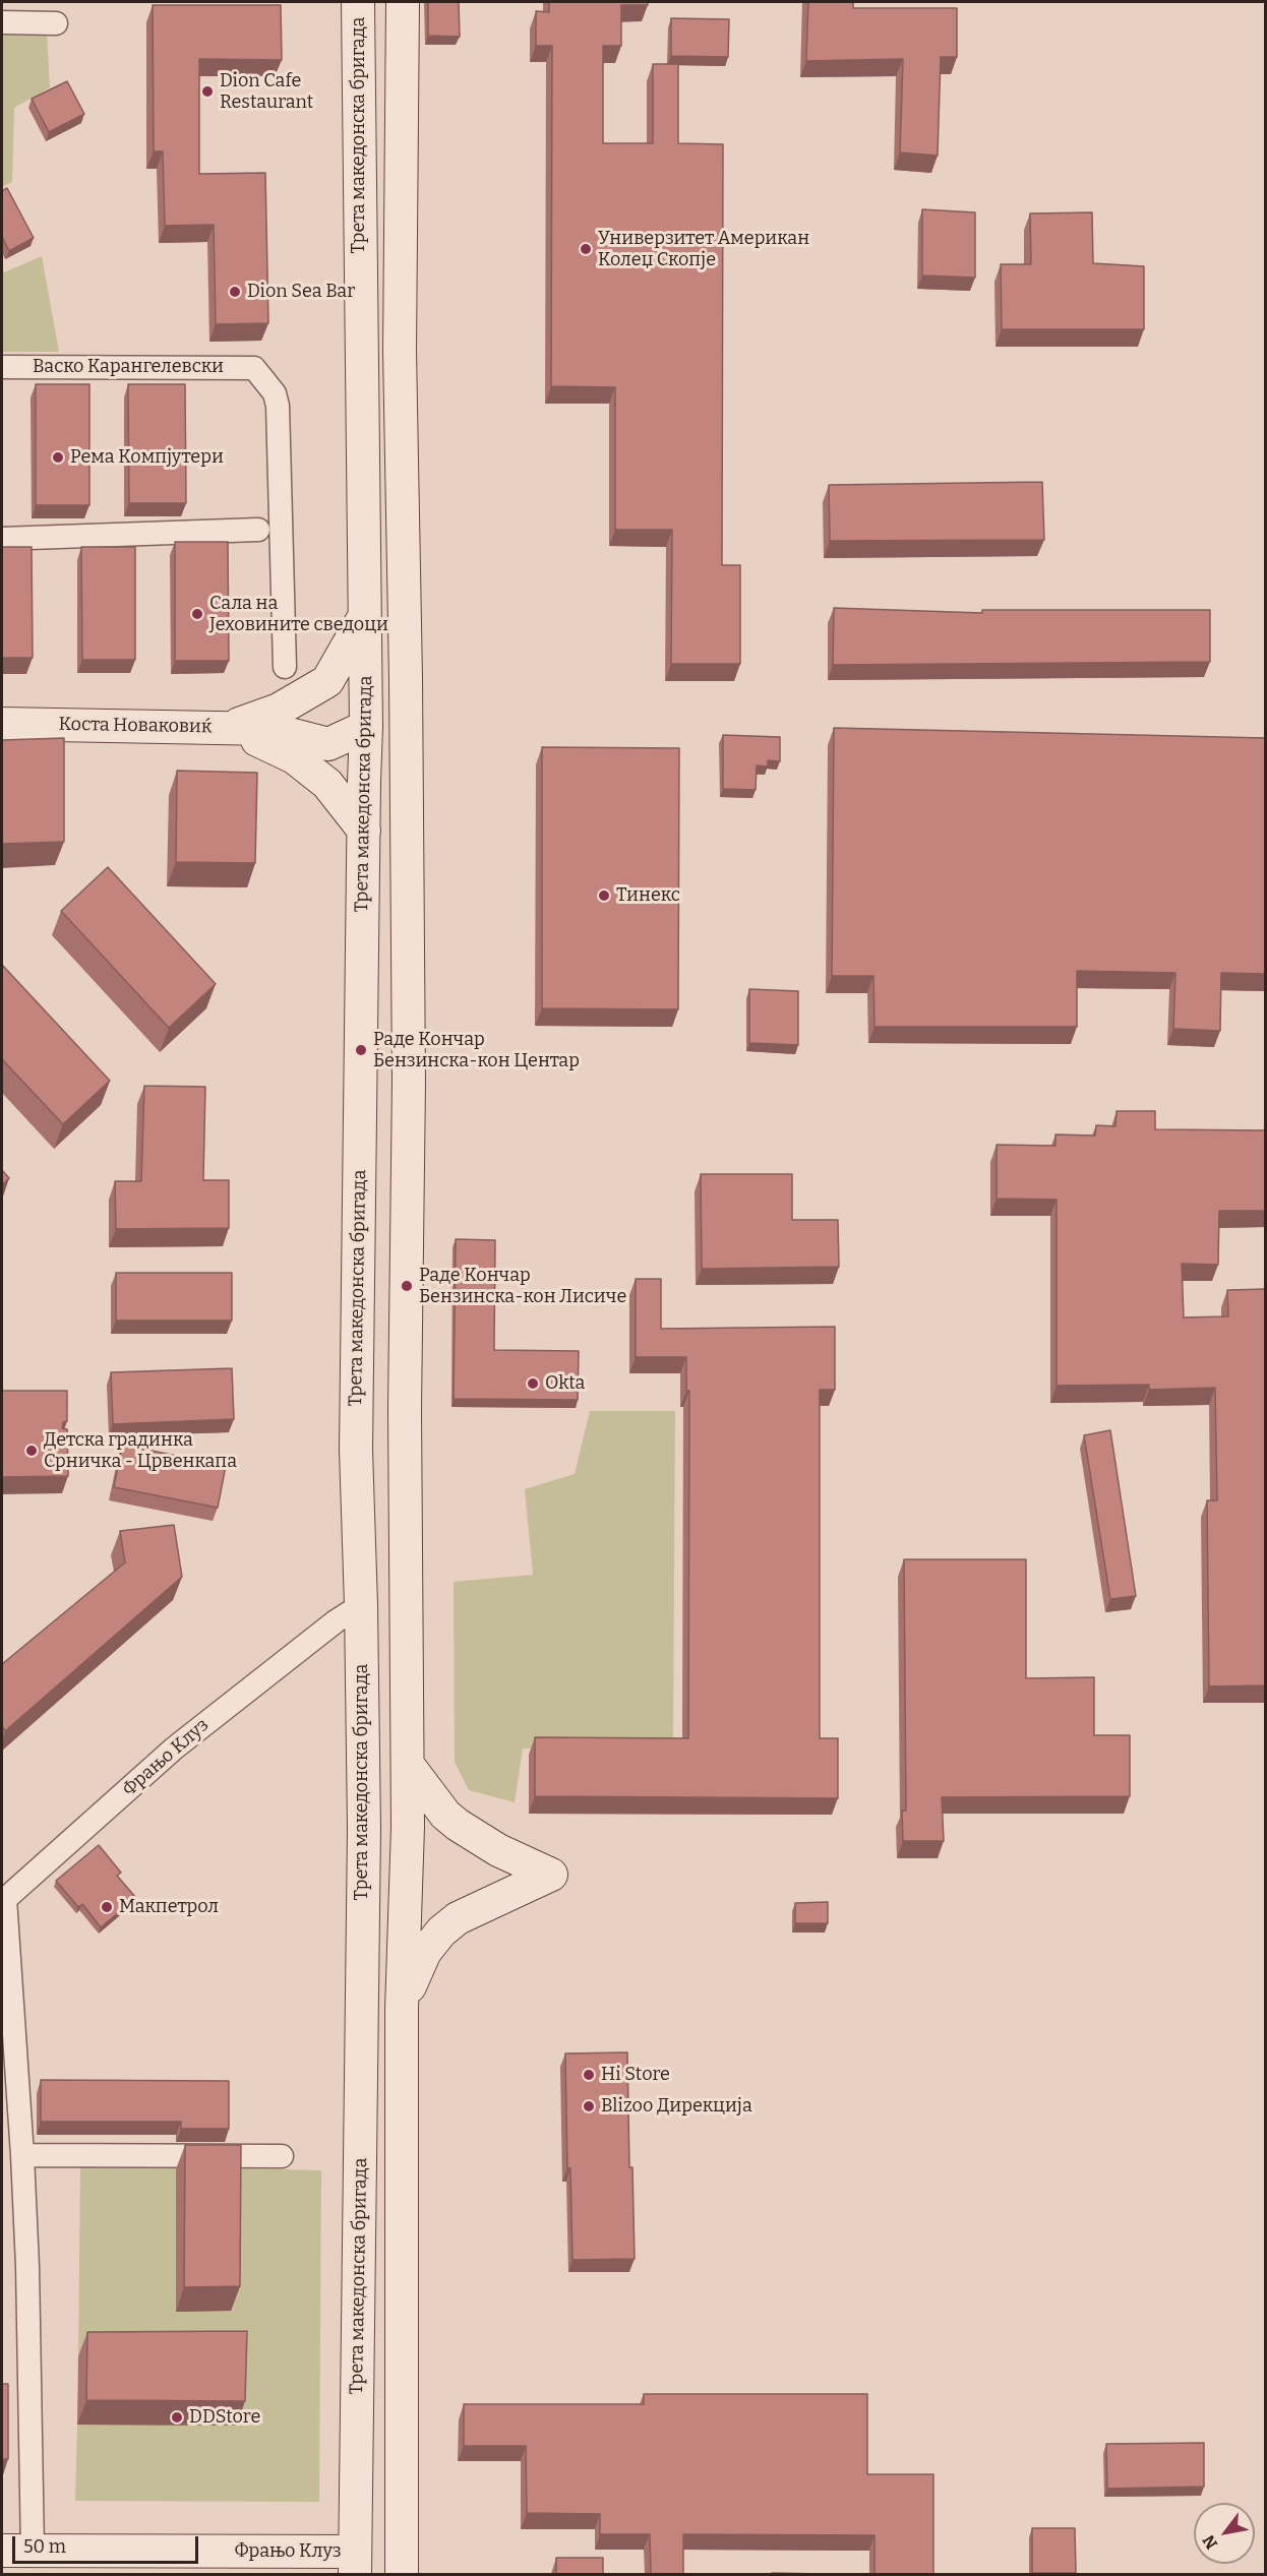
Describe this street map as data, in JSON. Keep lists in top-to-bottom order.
{
  "streets": {
    "street": [
      "Трета македонска бригада",
      "Васко Карангелевски",
      "Коста Новаковиќ",
      "Фрањо Клуз"
    ]
  },
  "crossings": [
    ["Трета македонска бригада", "Коста Новаковиќ"],
    ["Трета македонска бригада", "Фрањо Клуз"]
  ],
  "places": [
    "Dion Cafe Restaurant",
    "Универзитет Американ Колеџ Скопје",
    "Dion Sea Bar",
    "Рема Компјутери",
    "Сала на Јеховините сведоци",
    "Тинекс",
    "Раде Кончар Бензинска-кон Центар",
    "Раде Кончар Бензинска-кон Лисиче",
    "Okta",
    "Детска градинка Срничка - Црвенкапа",
    "Макпетрол",
    "Hi Store",
    "Blizoo Дирекција",
    "DDStore"
  ],
  "scale_bar": "50 m",
  "north": "bottom left"
}
